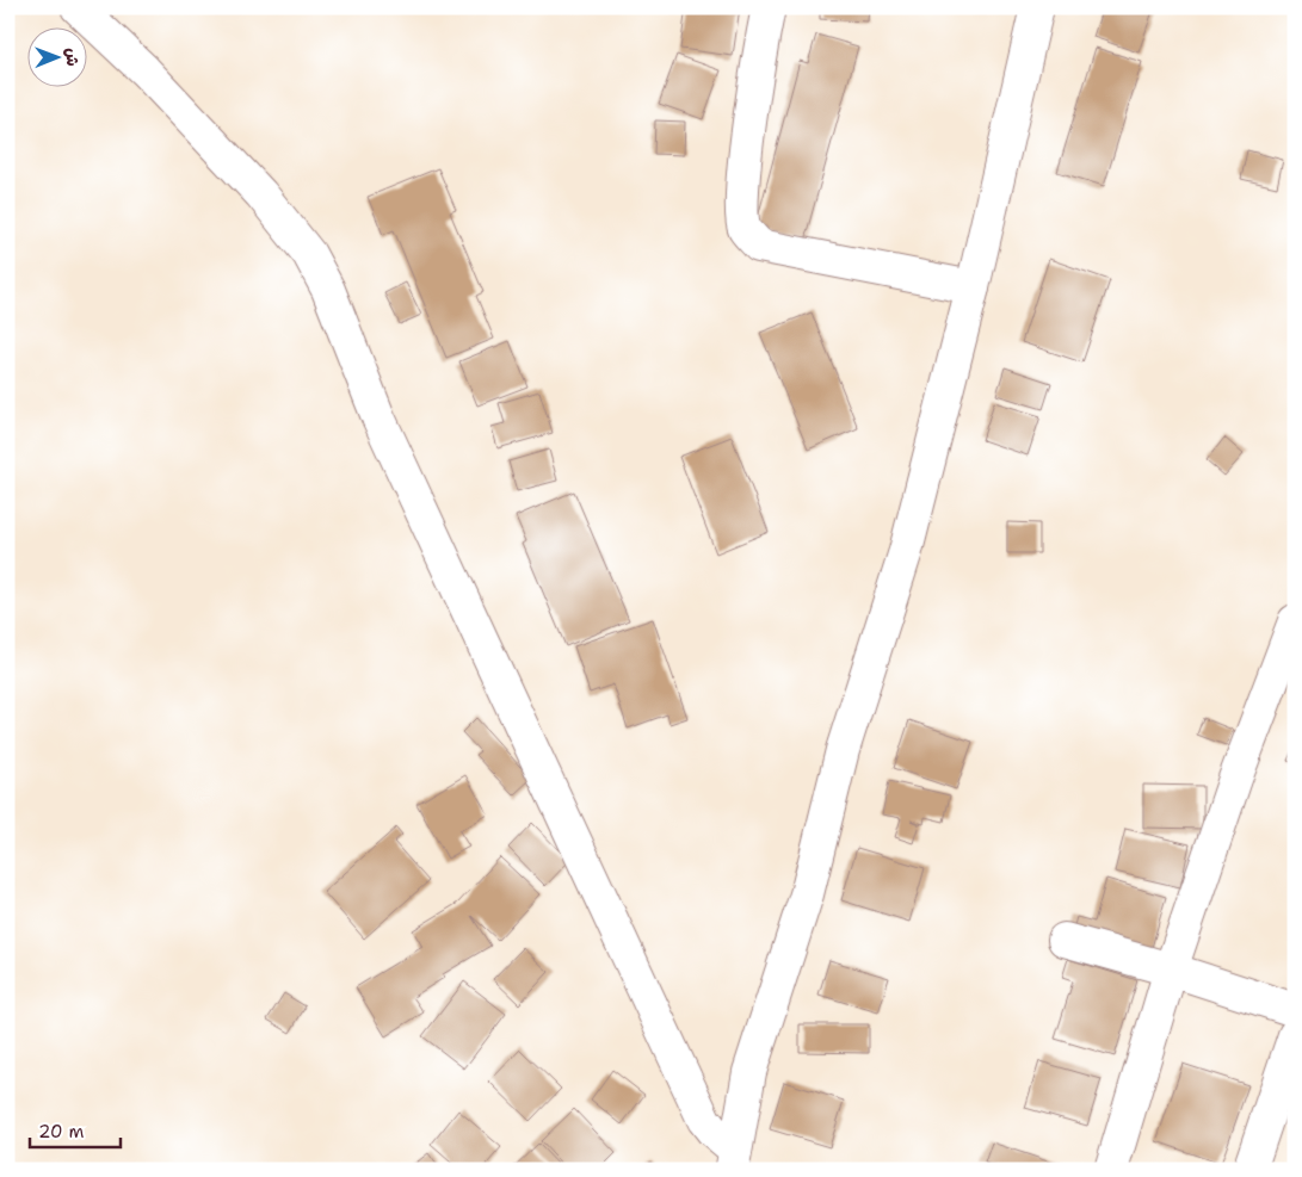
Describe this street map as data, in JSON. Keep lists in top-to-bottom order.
{
  "scale_bar": "20 m",
  "north": "right"
}
